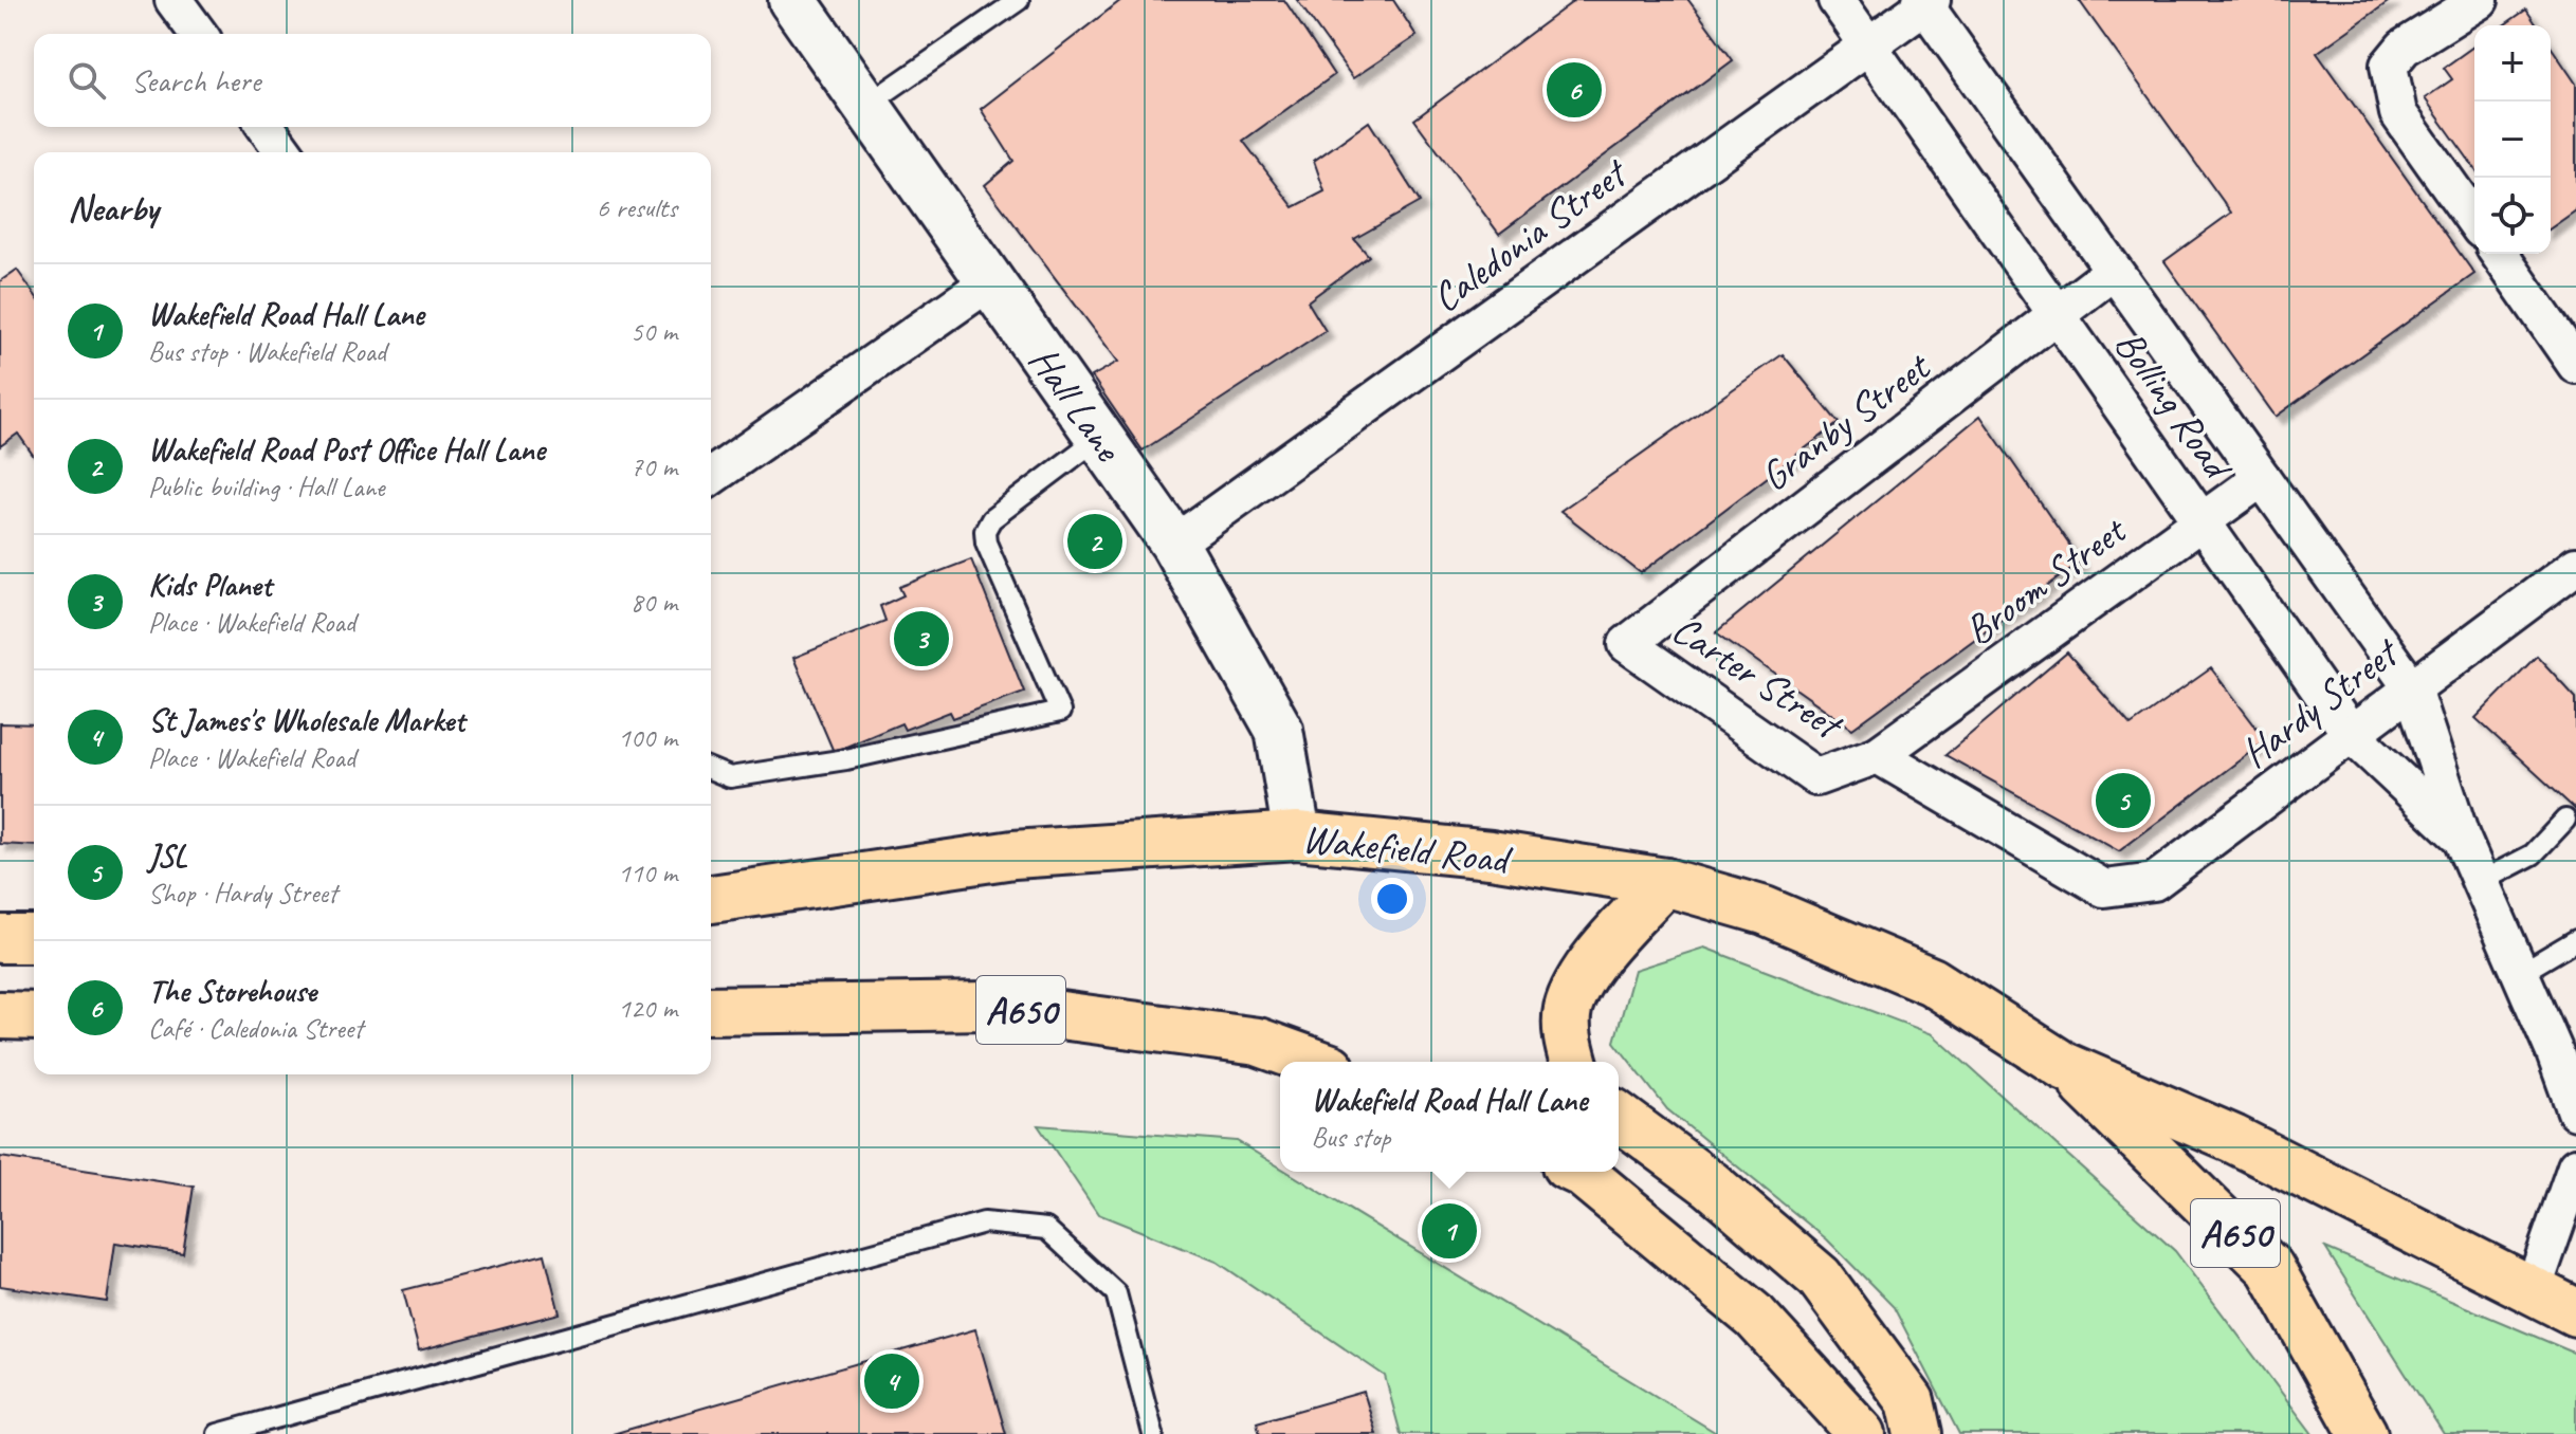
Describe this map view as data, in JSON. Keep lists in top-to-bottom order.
{
  "streets": {
    "main road": ["Wakefield Road", "A650"],
    "street": [
      "Caledonia Street",
      "Hall Lane",
      "Bolling Road",
      "Granby Street",
      "Broom Street",
      "Carter Street",
      "Hardy Street"
    ]
  },
  "crossings": [
    ["Caledonia Street", "Hall Lane"],
    ["Caledonia Street", "Bolling Road"],
    ["Hall Lane", "Wakefield Road"],
    ["Bolling Road", "Granby Street"],
    ["Bolling Road", "Broom Street"],
    ["Bolling Road", "Hardy Street"],
    ["Granby Street", "Carter Street"],
    ["Broom Street", "Carter Street"],
    ["Carter Street", "Hardy Street"],
    ["Wakefield Road", "A650"]
  ],
  "page": {
    "map_buttons": ["+", "−"],
    "search": "Search here",
    "pins": [
      "6",
      "2",
      "3",
      "5",
      "1",
      "4"
    ],
    "heading": ["Nearby", "6 results"],
    "list": [
      {
        "mark": "1",
        "name": "Wakefield Road Hall Lane",
        "note": "Bus stop · Wakefield Road",
        "value": "50 m"
      },
      {
        "mark": "2",
        "name": "Wakefield Road Post Office Hall Lane",
        "note": "Public building · Hall Lane",
        "value": "70 m"
      },
      {
        "mark": "3",
        "name": "Kids Planet",
        "note": "Place · Wakefield Road",
        "value": "80 m"
      },
      {
        "mark": "4",
        "name": "St James's Wholesale Market",
        "note": "Place · Wakefield Road",
        "value": "100 m"
      },
      {
        "mark": "5",
        "name": "JSL",
        "note": "Shop · Hardy Street",
        "value": "110 m"
      },
      {
        "mark": "6",
        "name": "The Storehouse",
        "note": "Café · Caledonia Street",
        "value": "120 m"
      }
    ],
    "popup": ["Wakefield Road Hall Lane", "Bus stop"]
  }
}
